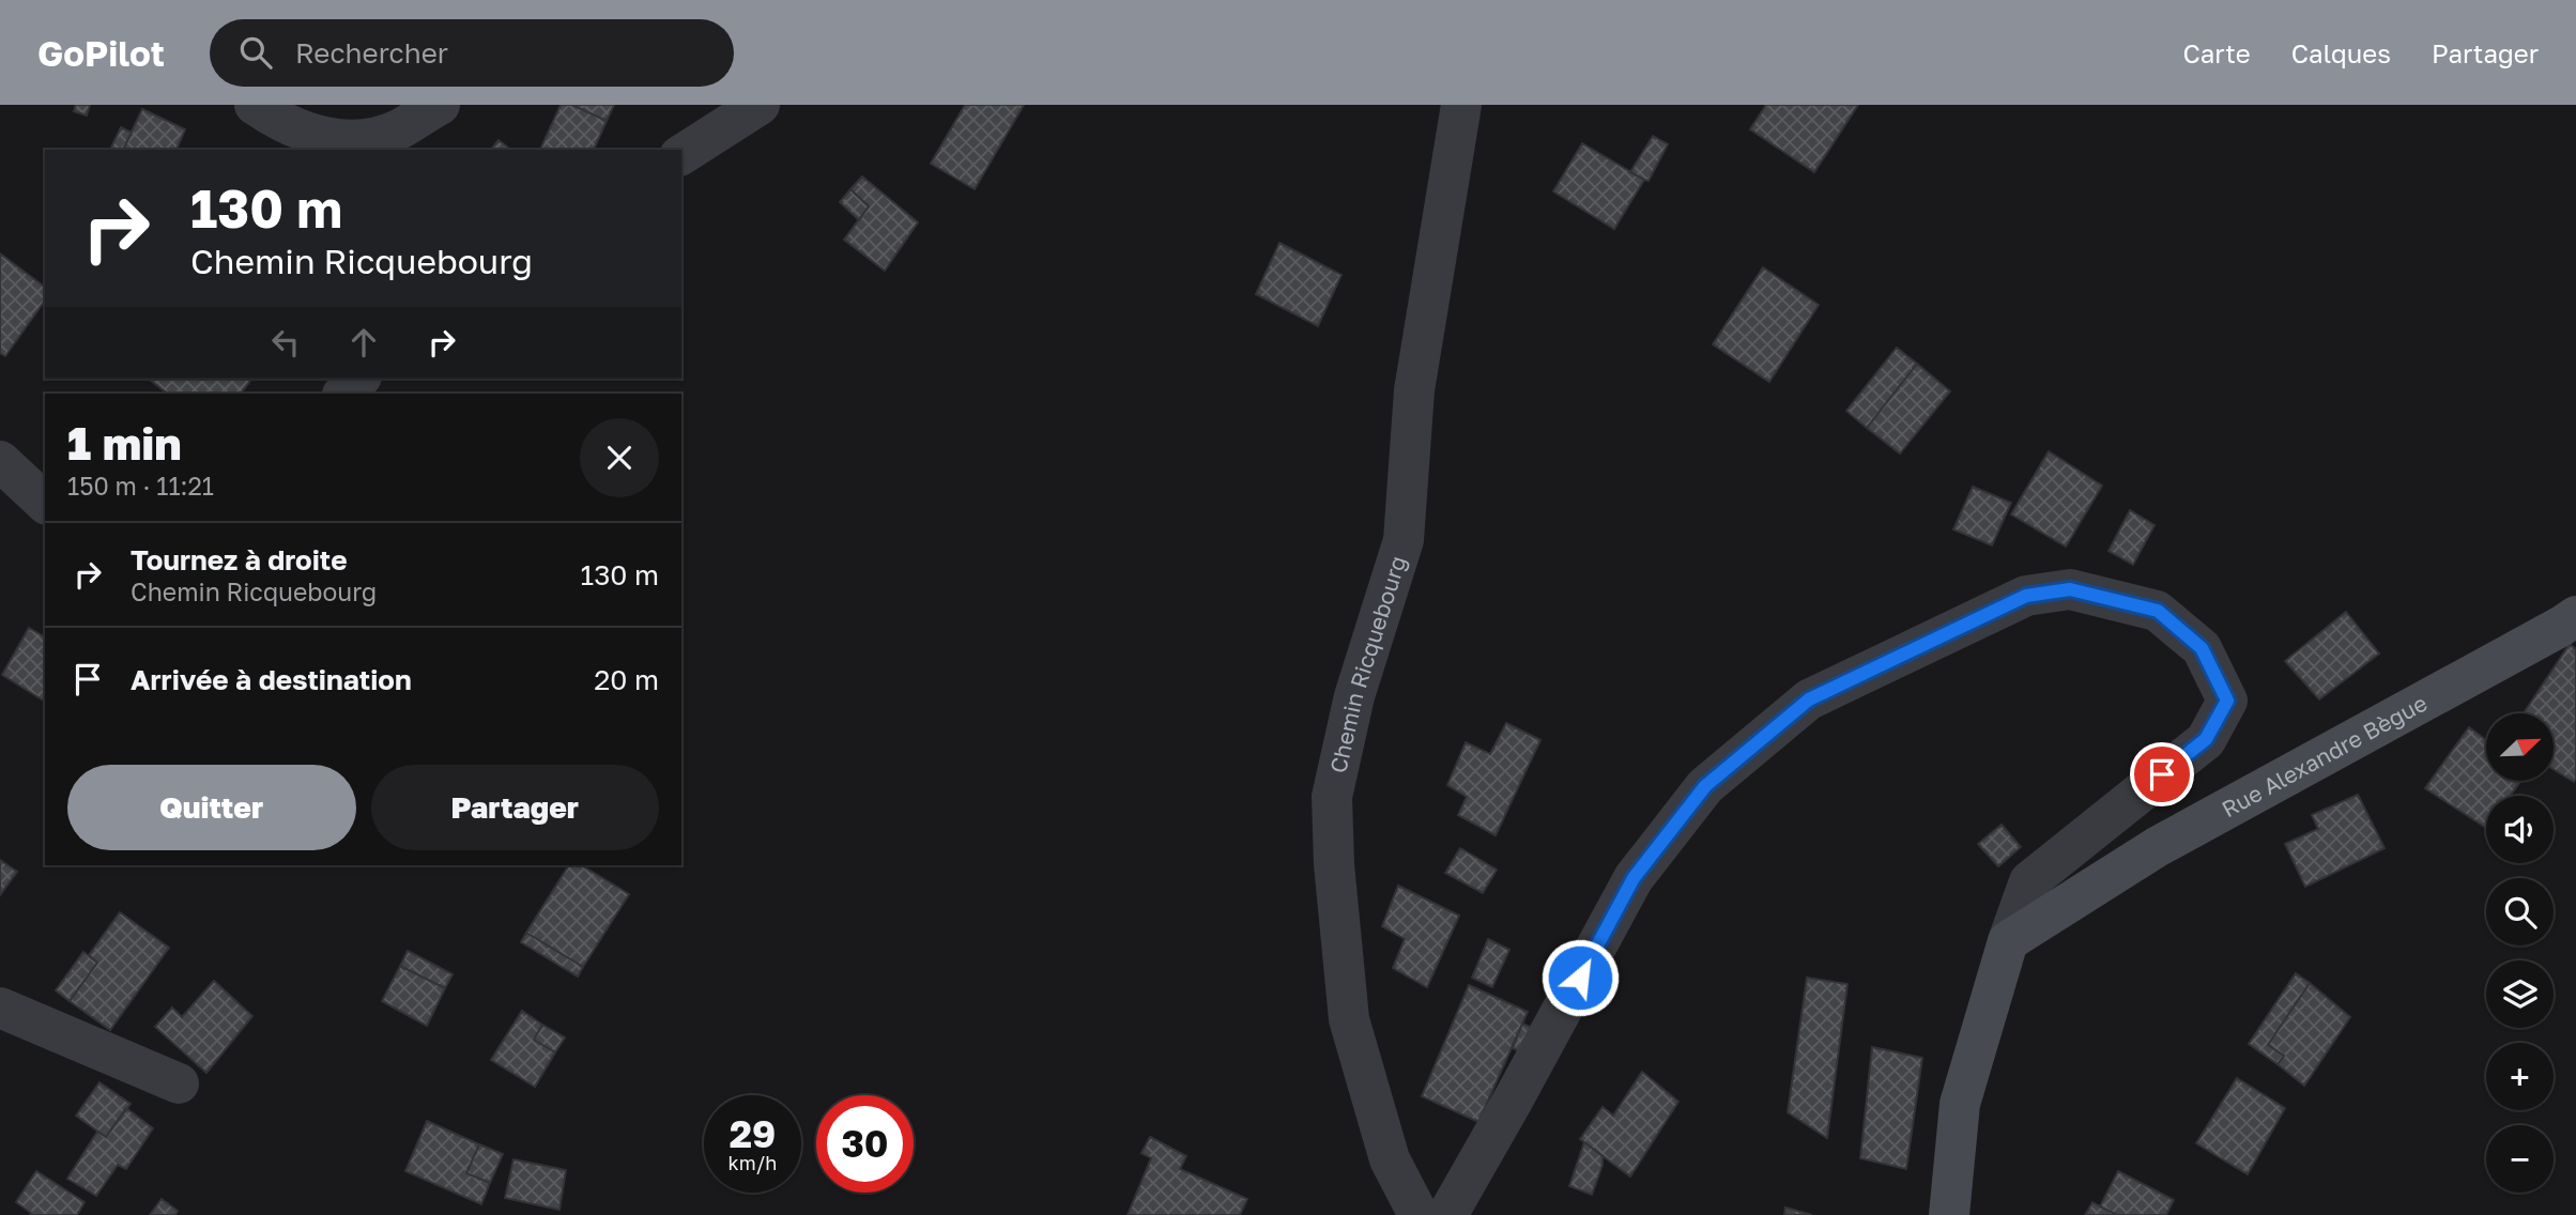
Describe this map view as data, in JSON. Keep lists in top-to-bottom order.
{
  "streets": {
    "main road": ["Rue Alexandre Bègue"],
    "street": ["Chemin Ricquebourg"]
  },
  "north": "top right",
  "page": {
    "header": "GoPilot",
    "search": "Rechercher",
    "nav": ["Carte", "Calques", "Partager"],
    "turn": ["130 m", "Chemin Ricquebourg"],
    "heading": ["1 min", "150 m · 11:21"],
    "list": [
      {
        "name": "Tournez à droite",
        "note": "Chemin Ricquebourg",
        "value": "130 m"
      },
      {
        "name": "Arrivée à destination",
        "value": "20 m"
      }
    ],
    "map_buttons": ["+", "−"],
    "buttons": ["Quitter", "Partager"],
    "speed": "29 km/h",
    "limit": "30"
  }
}
